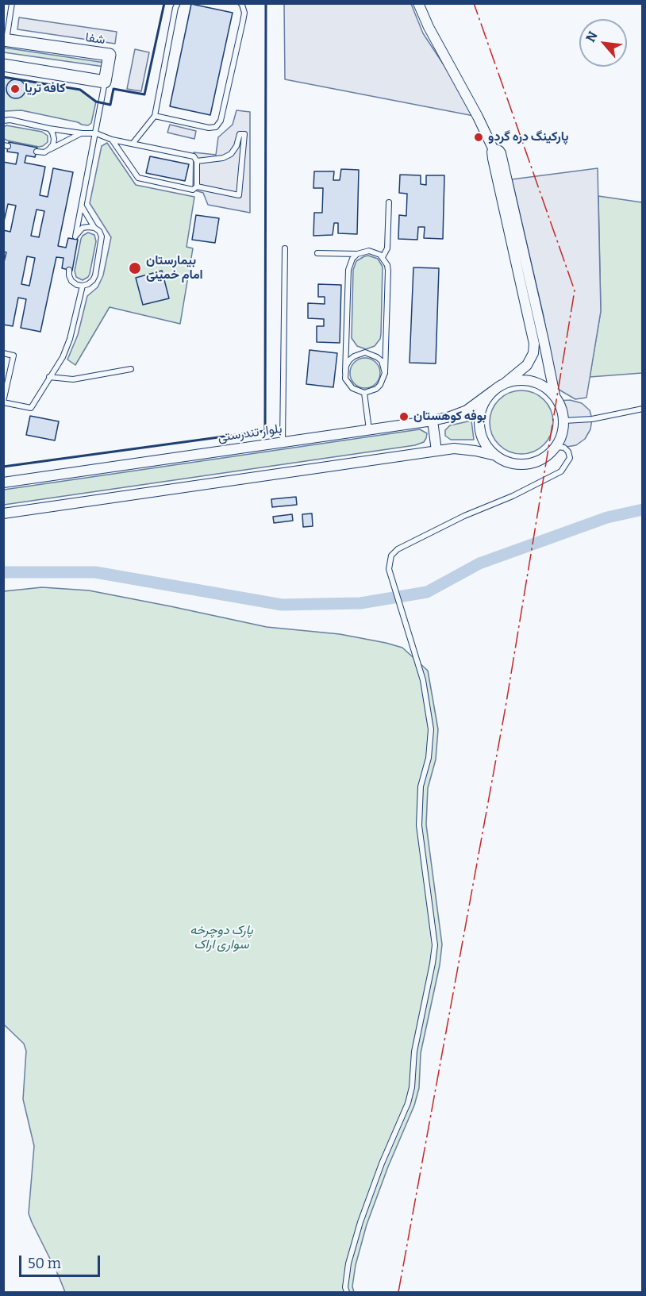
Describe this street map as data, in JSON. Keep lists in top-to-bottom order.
{
  "streets": {
    "street": ["شفا", "بلوار تندرستی"]
  },
  "parks": ["پارک دوچرخه سواری اراک"],
  "places": [
    "کافه تریا",
    "پارکینگ دره گردو",
    "بیمارستان امام خمینی",
    "بوفه کوهستان"
  ],
  "scale_bar": "50 m",
  "north": "top left"
}
